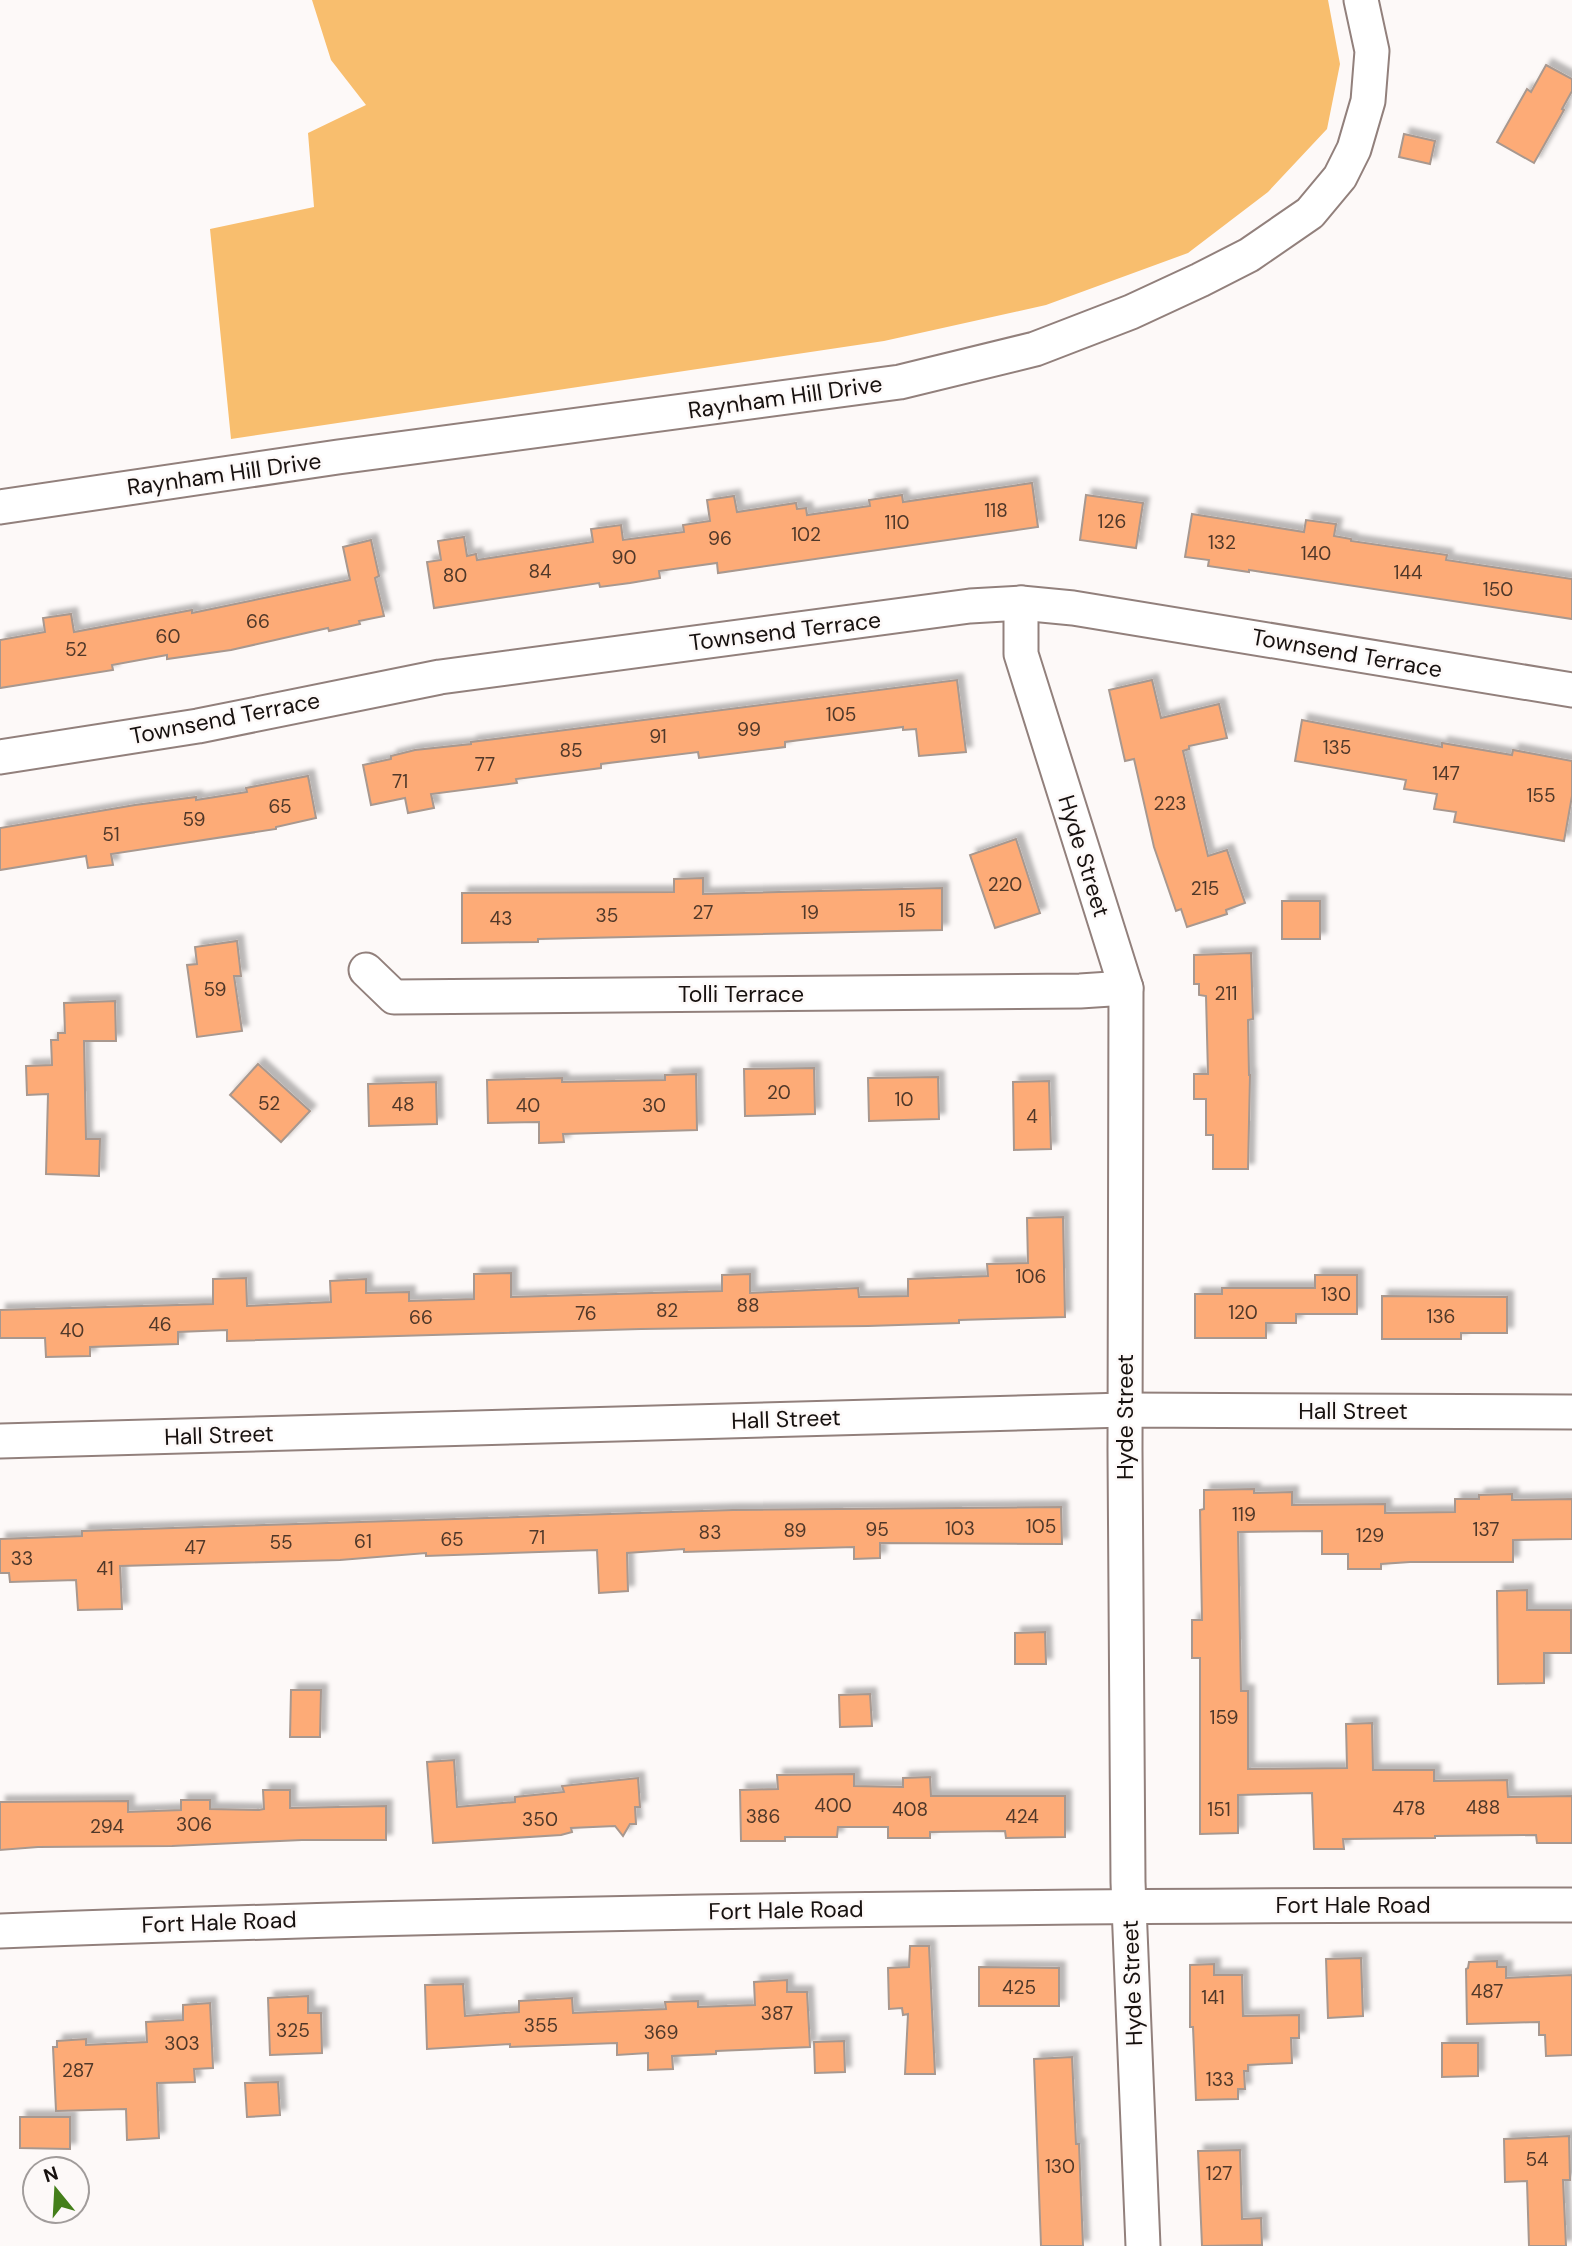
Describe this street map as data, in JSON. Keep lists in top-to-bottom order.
{
  "streets": {
    "street": [
      "Raynham Hill Drive",
      "Townsend Terrace",
      "Hyde Street",
      "Tolli Terrace",
      "Hall Street",
      "Fort Hale Road"
    ]
  },
  "crossings": [
    ["Townsend Terrace", "Hyde Street"],
    ["Hyde Street", "Tolli Terrace"],
    ["Hyde Street", "Hall Street"],
    ["Hyde Street", "Fort Hale Road"]
  ],
  "house_numbers": [
    "118",
    "126",
    "110",
    "102",
    "96",
    "132",
    "140",
    "90",
    "84",
    "144",
    "80",
    "150",
    "66",
    "60",
    "52",
    "105",
    "99",
    "91",
    "135",
    "85",
    "77",
    "147",
    "71",
    "155",
    "223",
    "65",
    "59",
    "51",
    "220",
    "215",
    "15",
    "27",
    "19",
    "35",
    "43",
    "59",
    "211",
    "20",
    "10",
    "52",
    "48",
    "40",
    "30",
    "4",
    "106",
    "130",
    "88",
    "82",
    "120",
    "76",
    "136",
    "66",
    "46",
    "40",
    "119",
    "105",
    "103",
    "95",
    "137",
    "89",
    "83",
    "129",
    "71",
    "65",
    "61",
    "55",
    "47",
    "33",
    "41",
    "159",
    "400",
    "488",
    "478",
    "408",
    "151",
    "386",
    "424",
    "350",
    "306",
    "294",
    "425",
    "487",
    "141",
    "387",
    "355",
    "325",
    "369",
    "303",
    "287",
    "133",
    "54",
    "130",
    "127"
  ],
  "north": "top"
}
